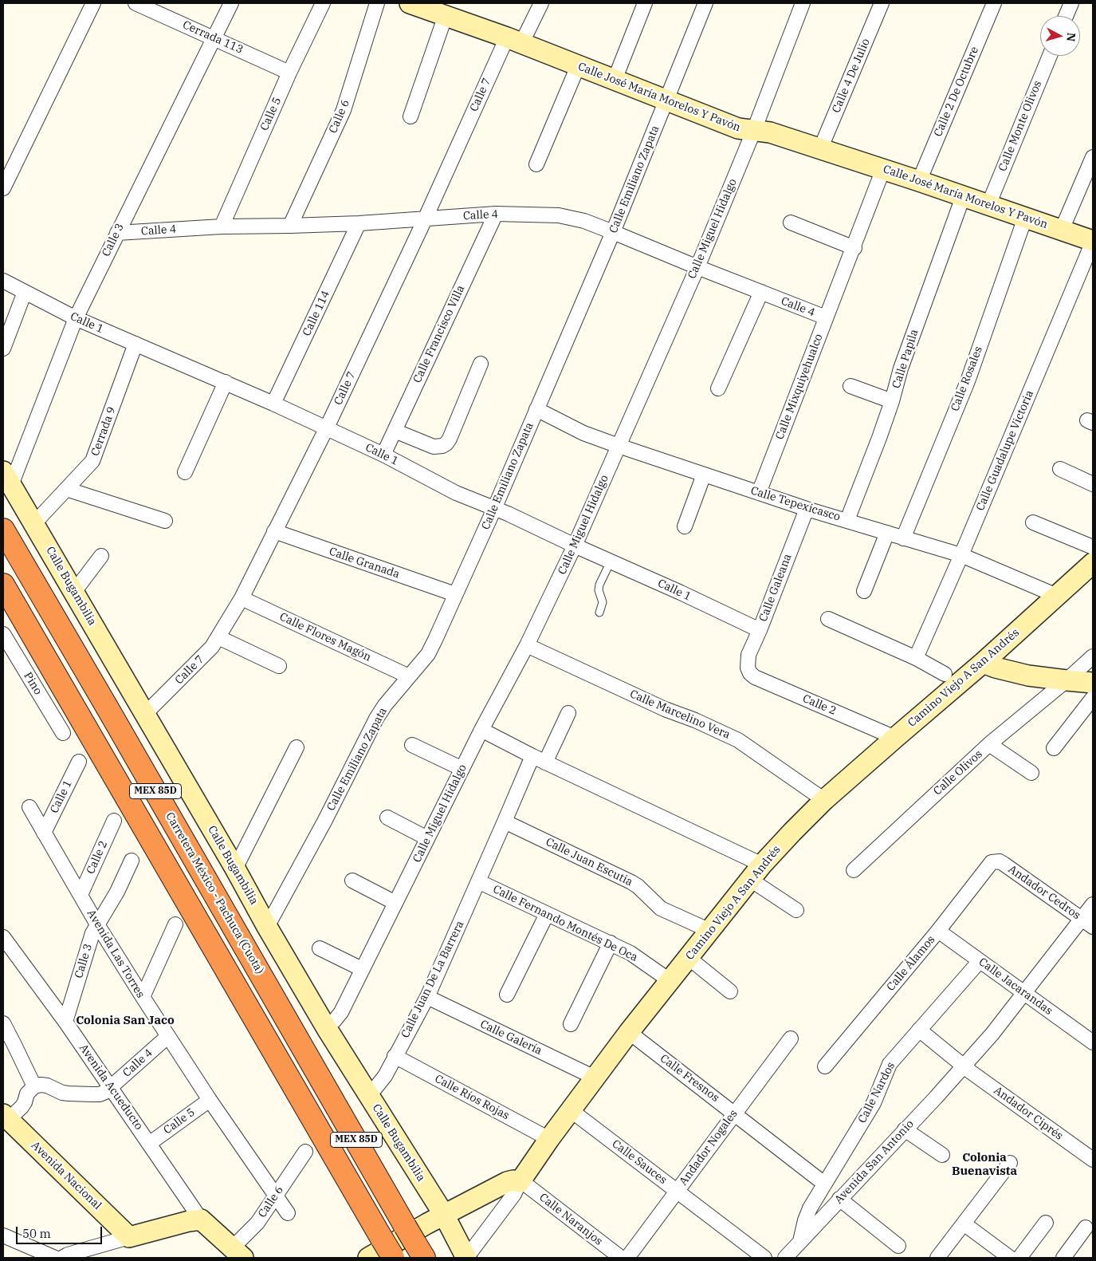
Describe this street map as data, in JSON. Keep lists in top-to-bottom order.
{
  "streets": {
    "highway": ["MEX 85D", "Carretera México - Pachuca (Cuota)"],
    "street": [
      "Cerrada 113",
      "Calle 4 De Julio",
      "Calle 2 De Octubre",
      "Calle 7",
      "Calle José María Morelos Y Pavón",
      "Calle 5",
      "Calle 6",
      "Calle Monte Olivos",
      "Calle Emiliano Zapata",
      "Calle 4",
      "Calle Miguel Hidalgo",
      "Calle 3",
      "Calle 114",
      "Calle 1",
      "Calle Francisco Villa",
      "Calle Papila",
      "Calle Rosales",
      "Calle Mixquiyehualco",
      "Cerrada 9",
      "Calle Guadalupe Victoria",
      "Calle Tepexicasco",
      "Calle Granada",
      "Calle Bugambilia",
      "Calle Galeana",
      "Calle Flores Magón",
      "Camino Viejo A San Andrés",
      "Pino",
      "Calle 2",
      "Calle Marcelino Vera",
      "Calle Olivos",
      "Calle Juan Escutia",
      "Andador Cedros",
      "Calle Fernando Montés De Oca",
      "Avenida Las Torres",
      "Calle Álamos",
      "Calle Juan De La Barrera",
      "Calle Jacarandas",
      "Calle Galería",
      "Calle Fresnos",
      "Avenida Acueducto",
      "Calle Nardos",
      "Calle Ríos Rojas",
      "Andador Ciprés",
      "Andador Nogales",
      "Calle Sauces",
      "Avenida San Antonio",
      "Avenida Nacional",
      "Calle Naranjos"
    ]
  },
  "crossings": [
    ["Cerrada 113", "Calle 5"],
    ["Cerrada 113", "Calle 3"],
    ["Calle 4 De Julio", "Calle José María Morelos Y Pavón"],
    ["Calle 2 De Octubre", "Calle José María Morelos Y Pavón"],
    ["Calle 7", "Calle José María Morelos Y Pavón"],
    ["Calle 7", "Calle 4"],
    ["Calle 7", "Calle 1"],
    ["Calle 7", "Calle Granada"],
    ["Calle 7", "Calle Bugambilia"],
    ["Calle 7", "Calle Flores Magón"],
    ["Calle José María Morelos Y Pavón", "Calle Monte Olivos"],
    ["Calle José María Morelos Y Pavón", "Calle Emiliano Zapata"],
    ["Calle José María Morelos Y Pavón", "Calle Miguel Hidalgo"],
    ["Calle José María Morelos Y Pavón", "Calle Papila"],
    ["Calle José María Morelos Y Pavón", "Calle Rosales"],
    ["Calle José María Morelos Y Pavón", "Calle Mixquiyehualco"],
    ["Calle José María Morelos Y Pavón", "Calle Guadalupe Victoria"],
    ["Calle 5", "Calle 4"],
    ["Calle 5", "Avenida Las Torres"],
    ["Calle 5", "Avenida Acueducto"],
    ["Calle 6", "Calle 4"],
    ["Calle 6", "Avenida Las Torres"],
    ["Calle Emiliano Zapata", "Calle 4"],
    ["Calle Emiliano Zapata", "Calle 1"],
    ["Calle Emiliano Zapata", "Calle Tepexicasco"],
    ["Calle Emiliano Zapata", "Calle Granada"],
    ["Calle Emiliano Zapata", "Calle Bugambilia"],
    ["Calle Emiliano Zapata", "Calle Flores Magón"],
    ["Calle 4", "Calle Miguel Hidalgo"],
    ["Calle 4", "Calle 3"],
    ["Calle 4", "Calle 114"],
    ["Calle 4", "Calle Francisco Villa"],
    ["Calle 4", "Calle Mixquiyehualco"],
    ["Calle 4", "Avenida Las Torres"],
    ["Calle 4", "Avenida Acueducto"],
    ["Calle Miguel Hidalgo", "Calle 1"],
    ["Calle Miguel Hidalgo", "Calle Tepexicasco"],
    ["Calle Miguel Hidalgo", "Calle Bugambilia"],
    ["Calle Miguel Hidalgo", "Calle Marcelino Vera"],
    ["Calle 3", "Calle 1"],
    ["Calle 3", "Calle Bugambilia"],
    ["Calle 3", "Avenida Las Torres"],
    ["Calle 3", "Avenida Acueducto"],
    ["Calle 114", "Calle 1"],
    ["Calle 1", "Calle Francisco Villa"],
    ["Calle 1", "Cerrada 9"],
    ["Calle 1", "Calle Galeana"],
    ["Calle 1", "Avenida Las Torres"],
    ["Calle Papila", "Calle Tepexicasco"],
    ["Calle Rosales", "Calle Tepexicasco"],
    ["Calle Mixquiyehualco", "Calle Tepexicasco"],
    ["Cerrada 9", "Calle Bugambilia"],
    ["Calle Guadalupe Victoria", "Calle Tepexicasco"],
    ["Calle Tepexicasco", "Calle Galeana"],
    ["Calle Tepexicasco", "Camino Viejo A San Andrés"],
    ["Calle Bugambilia", "Camino Viejo A San Andrés"],
    ["Calle Bugambilia", "Calle Juan De La Barrera"],
    ["Calle Galeana", "Calle 2"],
    ["Camino Viejo A San Andrés", "Calle 2"],
    ["Camino Viejo A San Andrés", "Calle Marcelino Vera"],
    ["Camino Viejo A San Andrés", "Calle Juan Escutia"],
    ["Camino Viejo A San Andrés", "Calle Fernando Montés De Oca"],
    ["Camino Viejo A San Andrés", "Calle Galería"],
    ["Camino Viejo A San Andrés", "Calle Fresnos"],
    ["Camino Viejo A San Andrés", "Calle Ríos Rojas"],
    ["Camino Viejo A San Andrés", "Calle Sauces"],
    ["Camino Viejo A San Andrés", "Calle Naranjos"],
    ["Calle 2", "Avenida Las Torres"],
    ["Calle Juan Escutia", "Calle Juan De La Barrera"],
    ["Andador Cedros", "Calle Álamos"],
    ["Andador Cedros", "Avenida San Antonio"],
    ["Calle Fernando Montés De Oca", "Calle Juan De La Barrera"],
    ["Calle Álamos", "Calle Jacarandas"],
    ["Calle Juan De La Barrera", "Calle Galería"],
    ["Calle Juan De La Barrera", "Calle Ríos Rojas"],
    ["Calle Jacarandas", "Calle Nardos"],
    ["Calle Jacarandas", "Avenida San Antonio"],
    ["Calle Fresnos", "Calle Nardos"],
    ["Calle Fresnos", "Andador Nogales"],
    ["Calle Nardos", "Andador Ciprés"],
    ["Calle Nardos", "Avenida San Antonio"],
    ["Andador Ciprés", "Avenida San Antonio"],
    ["Andador Nogales", "Calle Sauces"]
  ],
  "districts": ["Colonia San Jaco", "Colonia Buenavista"],
  "scale_bar": "50 m",
  "north": "right"
}
